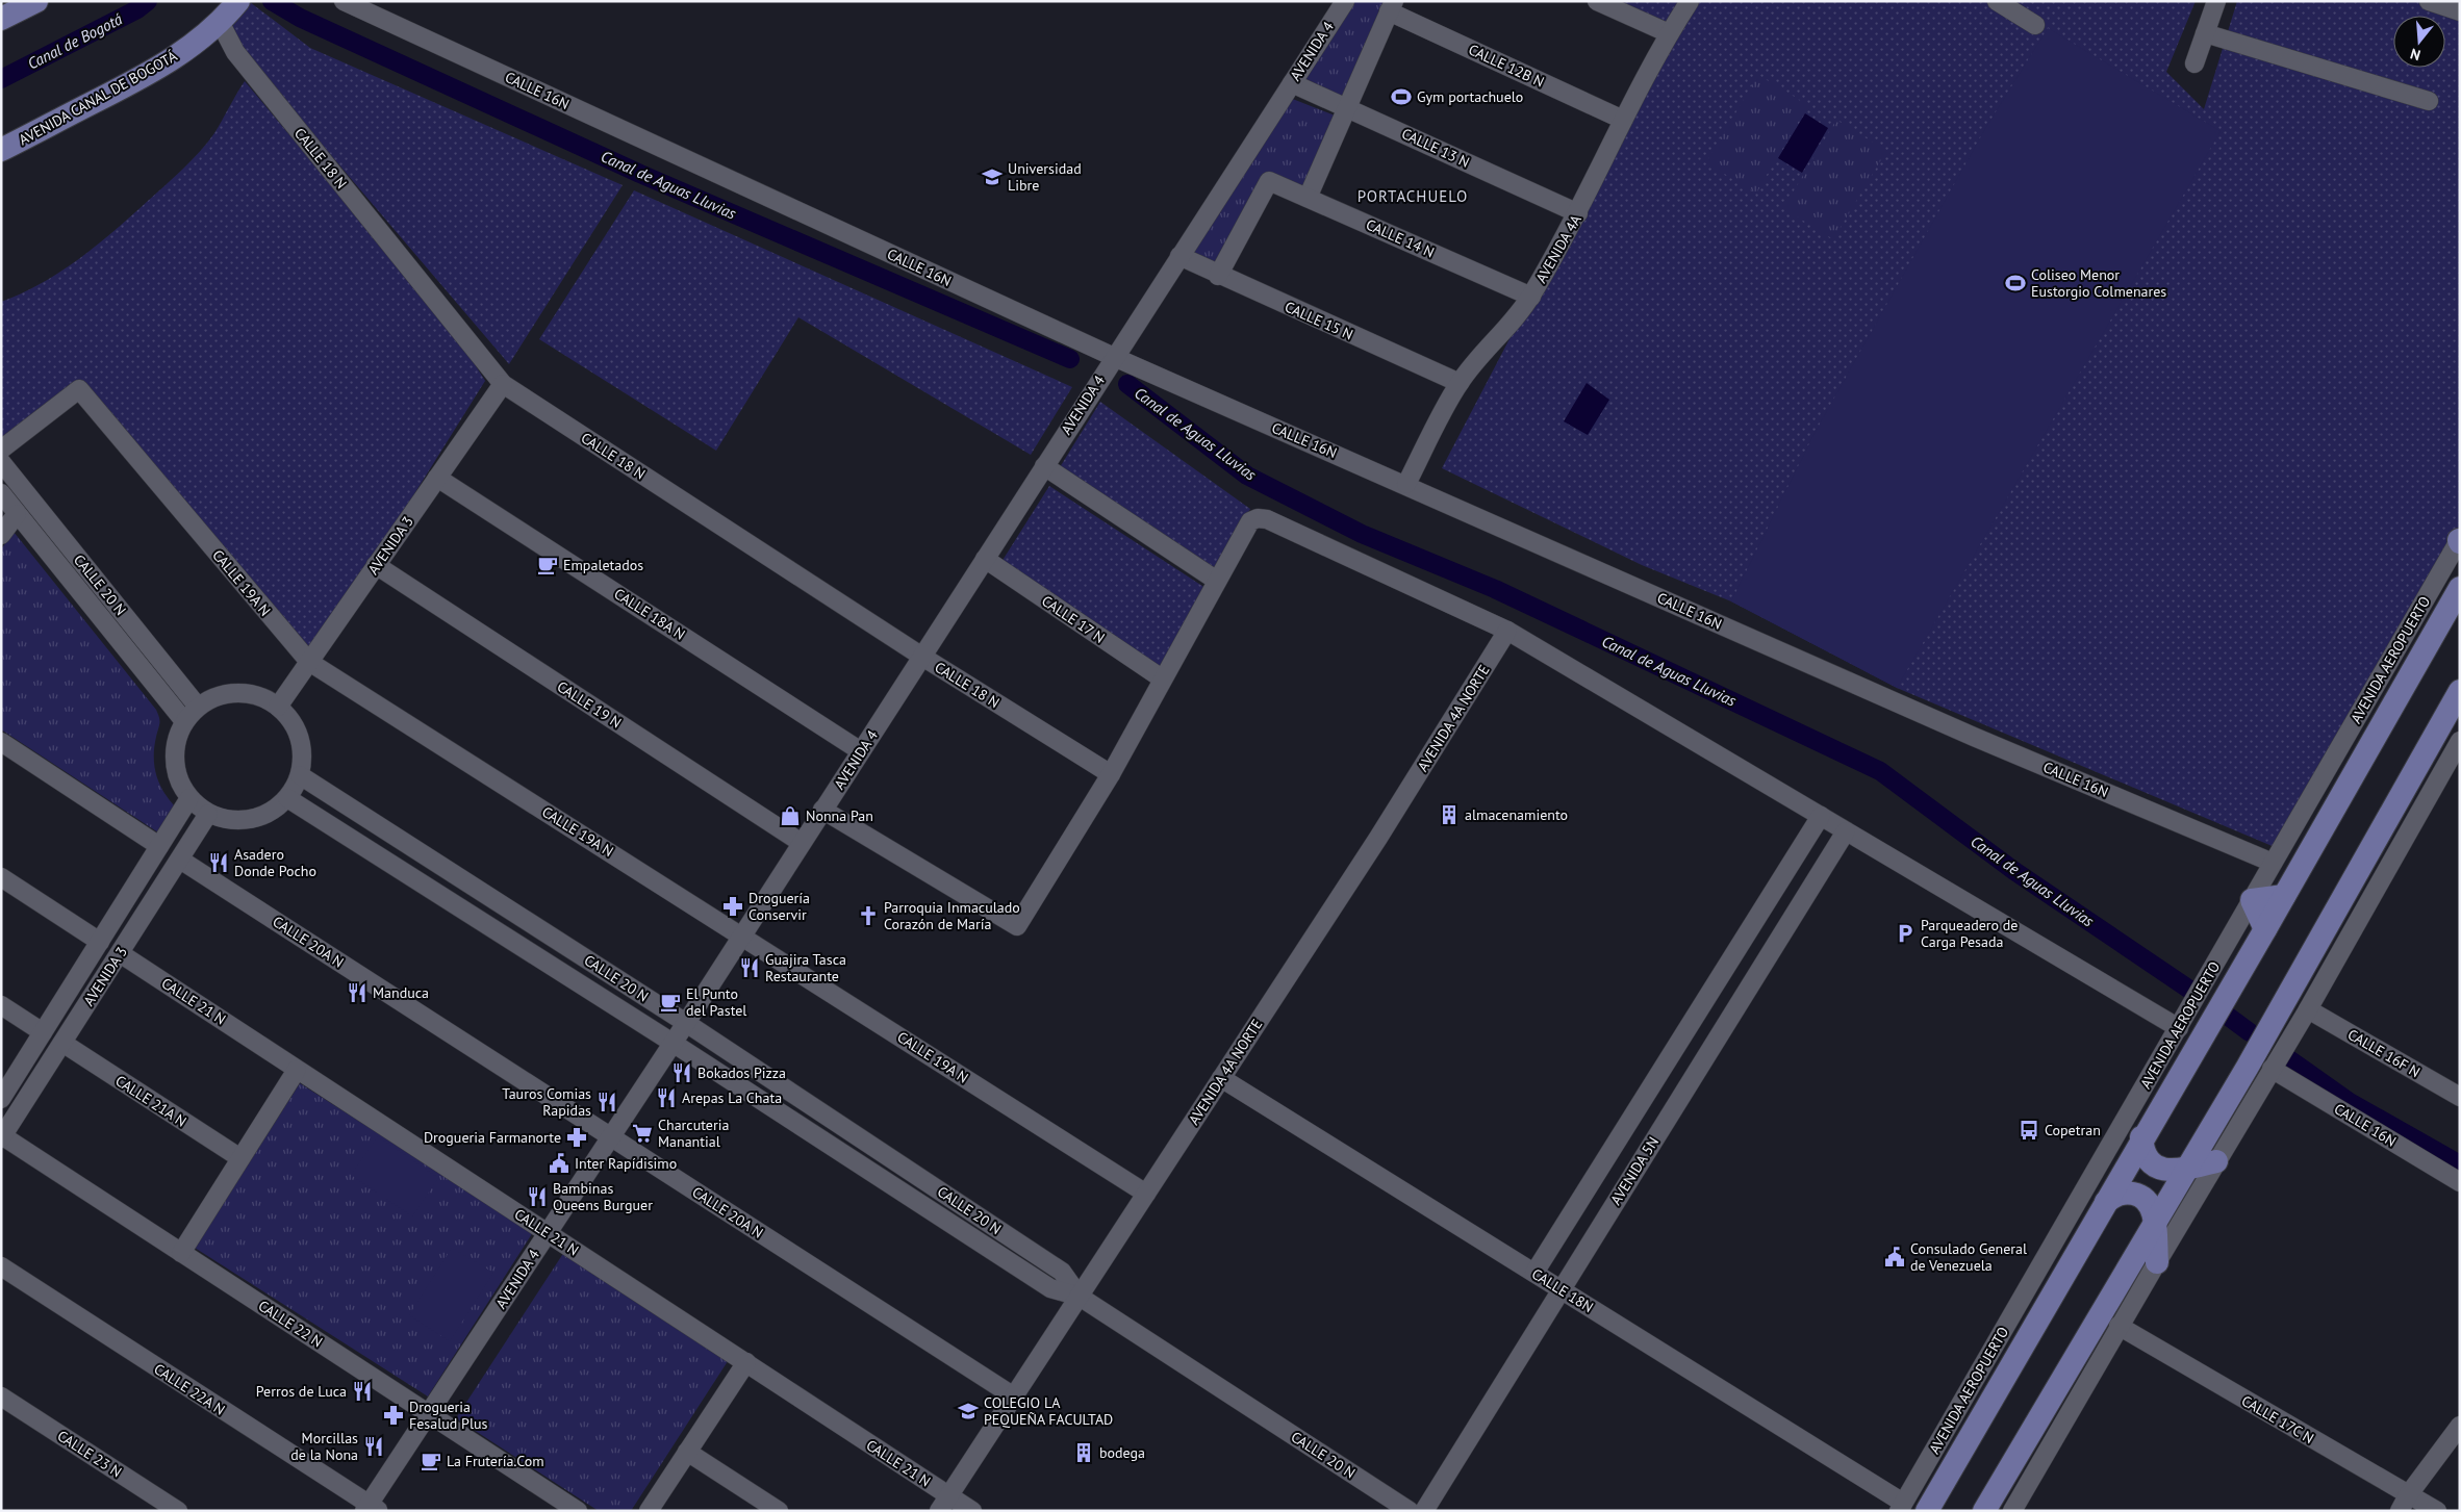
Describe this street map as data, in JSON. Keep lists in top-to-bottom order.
{
  "streets": {
    "main road": ["AVENIDA CANAL DE BOGOTÁ", "AVENIDA AEROPUERTO"],
    "street": [
      "AVENIDA 4",
      "CALLE 12B N",
      "CALLE 16N",
      "CALLE 13 N",
      "CALLE 18 N",
      "CALLE 14 N",
      "AVENIDA 4A",
      "CALLE 15 N",
      "AVENIDA 3",
      "CALLE 19A N",
      "CALLE 20 N",
      "CALLE 18A N",
      "CALLE 17 N",
      "CALLE 19 N",
      "AVENIDA 4A NORTE",
      "CALLE 20A N",
      "CALLE 21 N",
      "CALLE 16F N",
      "CALLE 21A N",
      "AVENIDA 5N",
      "CALLE 18N",
      "CALLE 22 N",
      "CALLE 22A N",
      "CALLE 17C N",
      "CALLE 23 N"
    ]
  },
  "crossings": [
    ["AVENIDA 4", "CALLE 16N"],
    ["AVENIDA 4", "CALLE 13 N"],
    ["AVENIDA 4", "CALLE 18 N"],
    ["AVENIDA 4", "CALLE 15 N"],
    ["AVENIDA 4", "CALLE 19A N"],
    ["AVENIDA 4", "CALLE 20 N"],
    ["AVENIDA 4", "CALLE 18A N"],
    ["AVENIDA 4", "CALLE 17 N"],
    ["AVENIDA 4", "CALLE 19 N"],
    ["AVENIDA 4", "CALLE 20A N"],
    ["AVENIDA 4", "CALLE 21 N"],
    ["AVENIDA 4", "CALLE 22 N"],
    ["AVENIDA 4", "CALLE 22A N"],
    ["CALLE 12B N", "AVENIDA 4A"],
    ["CALLE 16N", "AVENIDA 4A"],
    ["CALLE 16N", "AVENIDA AEROPUERTO"],
    ["AVENIDA CANAL DE BOGOTÁ", "CALLE 18 N"],
    ["CALLE 13 N", "AVENIDA 4A"],
    ["CALLE 18 N", "AVENIDA 3"],
    ["CALLE 14 N", "AVENIDA 4A"],
    ["CALLE 14 N", "CALLE 15 N"],
    ["AVENIDA 4A", "CALLE 15 N"],
    ["AVENIDA 3", "CALLE 19A N"],
    ["AVENIDA 3", "CALLE 20 N"],
    ["AVENIDA 3", "CALLE 18A N"],
    ["AVENIDA 3", "CALLE 19 N"],
    ["AVENIDA 3", "CALLE 20A N"],
    ["AVENIDA 3", "CALLE 21 N"],
    ["AVENIDA 3", "CALLE 21A N"],
    ["AVENIDA 3", "CALLE 22 N"],
    ["CALLE 19A N", "AVENIDA 4A NORTE"],
    ["CALLE 20 N", "AVENIDA 4A NORTE"],
    ["AVENIDA AEROPUERTO", "CALLE 18N"],
    ["AVENIDA 4A NORTE", "CALLE 20A N"],
    ["AVENIDA 4A NORTE", "CALLE 21 N"],
    ["AVENIDA 4A NORTE", "CALLE 18N"],
    ["AVENIDA 5N", "CALLE 18N"]
  ],
  "districts": ["PORTACHUELO"],
  "water": ["Canal de Bogotá", "Canal de Aguas Lluvias"],
  "places": {
    "sports": ["Gym portachuelo", "Coliseo Menor Eustorgio Colmenares"],
    "school or university": ["Universidad Libre", "COLEGIO LA PEQUEÑA FACULTAD"],
    "cafe": ["Empaletados", "El Punto del Pastel", "La Frutería.Com"],
    "building": ["almacenamiento", "bodega"],
    "shop": ["Nonna Pan"],
    "restaurant": [
      "Asadero Donde Pocho",
      "Guajira Tasca Restaurante",
      "Manduca",
      "Bokados Pizza",
      "Arepas La Chata",
      "Tauros Comias Rapidas",
      "Bambinas Queens Burguer",
      "Perros de Luca",
      "Morcillas de la Nona"
    ],
    "pharmacy": ["Droguería Conservir", "Drogueria Farmanorte", "Drogueria Fesalud Plus"],
    "church": ["Parroquia Inmaculado Corazón de María"],
    "parking": ["Parqueadero de Carga Pesada"],
    "bus stop": ["Copetran"],
    "supermarket": ["Charcuteria Manantial"],
    "public building": ["Inter Rapídisimo", "Consulado General de Venezuela"]
  },
  "north": "bottom"
}
